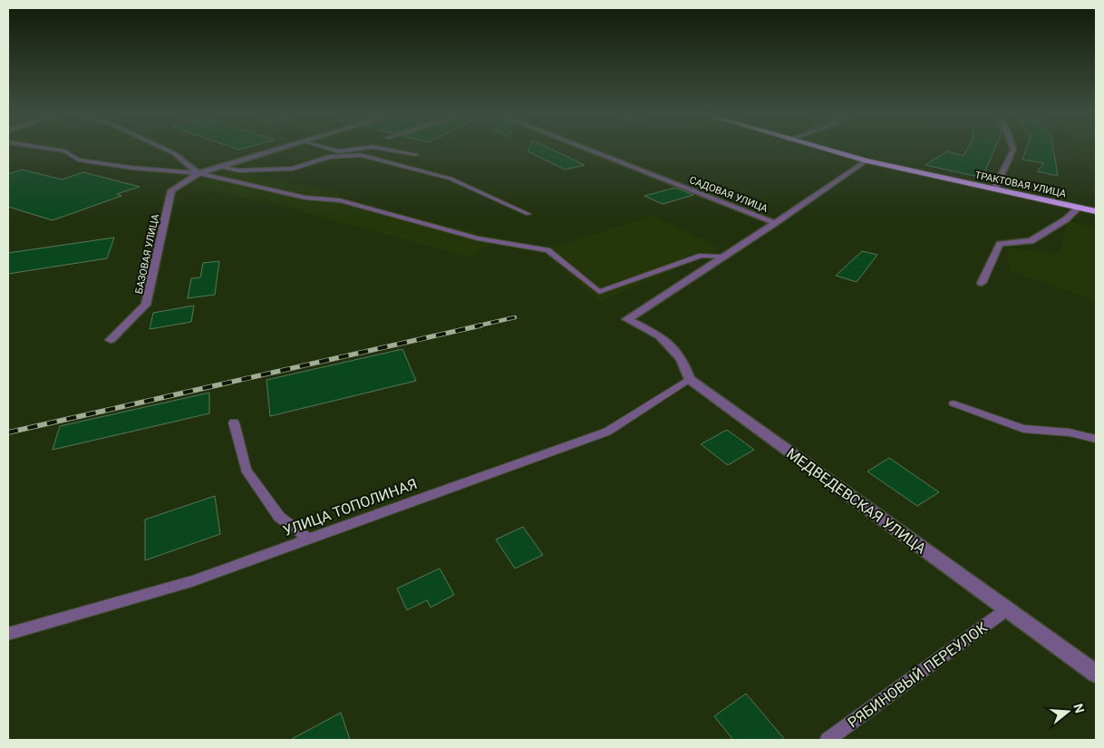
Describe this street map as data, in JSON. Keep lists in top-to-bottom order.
{
  "streets": {
    "highway": ["ТРАКТОВАЯ УЛИЦА"],
    "street": ["САДОВАЯ УЛИЦА", "БАЗОВАЯ УЛИЦА", "МЕДВЕДЕВСКАЯ УЛИЦА"],
    "lane": ["УЛИЦА ТОПОЛИНАЯ", "РЯБИНОВЫЙ ПЕРЕУЛОК"]
  },
  "crossings": [
    ["МЕДВЕДЕВСКАЯ УЛИЦА", "УЛИЦА ТОПОЛИНАЯ"],
    ["МЕДВЕДЕВСКАЯ УЛИЦА", "РЯБИНОВЫЙ ПЕРЕУЛОК"]
  ],
  "north": "right"
}
